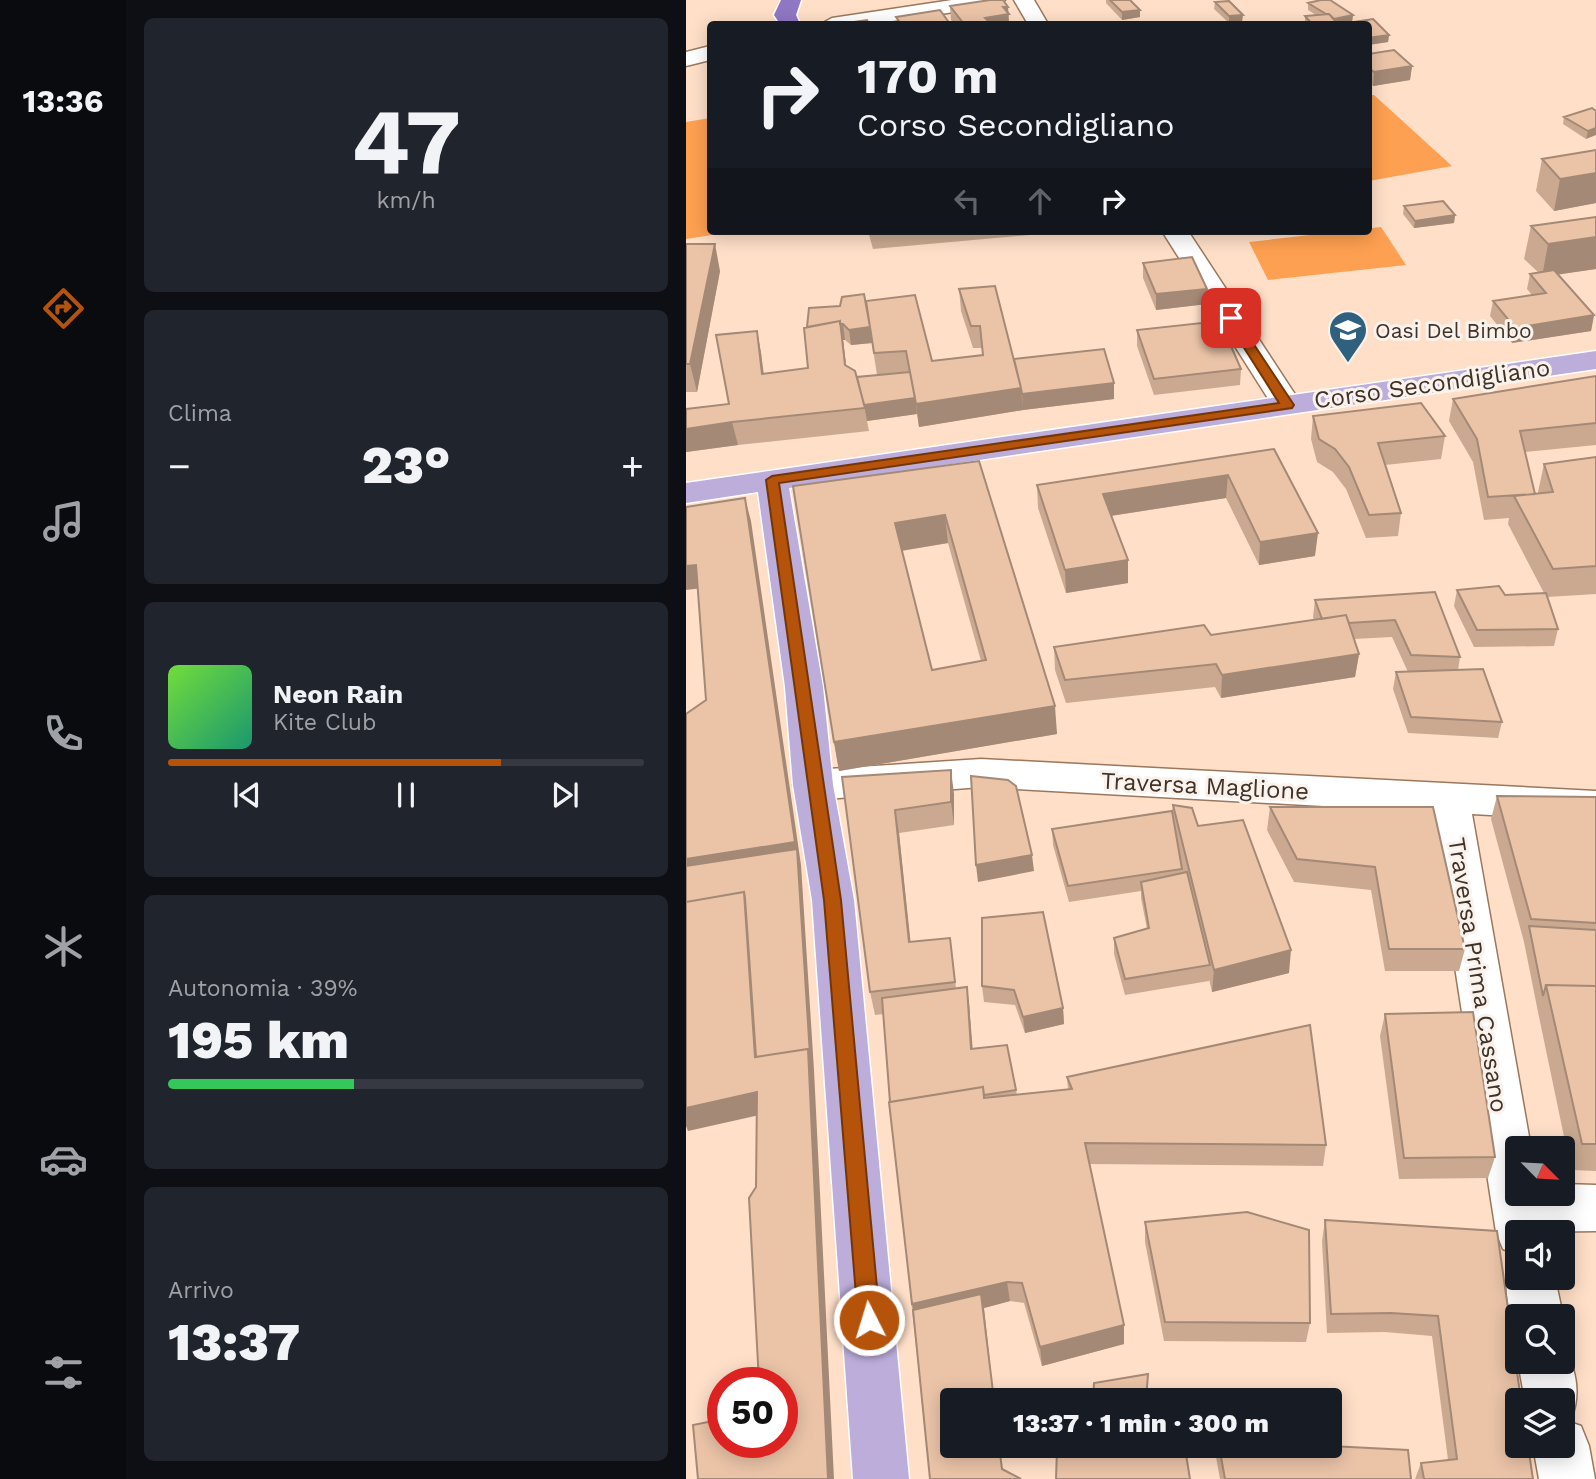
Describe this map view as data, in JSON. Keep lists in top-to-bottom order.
{
  "streets": {
    "main road": ["Corso Secondigliano"],
    "street": ["Traversa Maglione", "Traversa Prima Cassano"]
  },
  "crossings": [
    ["Traversa Maglione", "Traversa Prima Cassano"]
  ],
  "places": {
    "school or university": ["Oasi Del Bimbo"]
  },
  "north": "bottom right",
  "page": {
    "tabs": "13:36",
    "tile": [
      ["47", "km/h"],
      "Clima",
      ["Autonomia · 39%", "195 km"],
      ["Arrivo", "13:37"]
    ],
    "turn": ["170 m", "Corso Secondigliano"],
    "heat": ["−", "23°", "+"],
    "song": ["Neon Rain", "Kite Club"],
    "limit": "50",
    "trip": "13:37 · 1 min · 300 m"
  }
}
